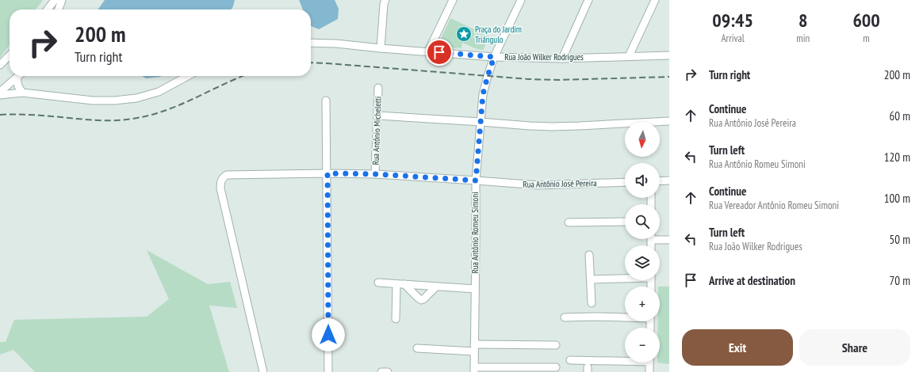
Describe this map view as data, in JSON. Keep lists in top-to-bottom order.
{
  "streets": {
    "street": [
      "Rua João Wilker Rodrigues",
      "Rua Antônio Micheletti",
      "Rua Antônio José Pereira",
      "Rua Antônio Romeu Simoni"
    ]
  },
  "crossings": [
    ["Rua João Wilker Rodrigues", "Rua Antônio Romeu Simoni"],
    ["Rua Antônio Micheletti", "Rua Antônio José Pereira"],
    ["Rua Antônio José Pereira", "Rua Antônio Romeu Simoni"]
  ],
  "places": {
    "place": ["Praça do Jardim Triângulo"]
  },
  "north": "bottom",
  "page": {
    "eta": [
      "09:45",
      "Arrival",
      "8",
      "min",
      "600",
      "m"
    ],
    "turn": ["200 m", "Turn right"],
    "list": [
      {
        "name": "Turn right",
        "value": "200 m"
      },
      {
        "name": "Continue",
        "note": "Rua Antônio José Pereira",
        "value": "60 m"
      },
      {
        "name": "Turn left",
        "note": "Rua Antônio Romeu Simoni",
        "value": "120 m"
      },
      {
        "name": "Continue",
        "note": "Rua Vereador Antônio Romeu Simoni",
        "value": "100 m"
      },
      {
        "name": "Turn left",
        "note": "Rua João Wilker Rodrigues",
        "value": "50 m"
      },
      {
        "name": "Arrive at destination",
        "value": "70 m"
      }
    ],
    "map_buttons": ["+", "−"],
    "buttons": ["Exit", "Share"]
  }
}
